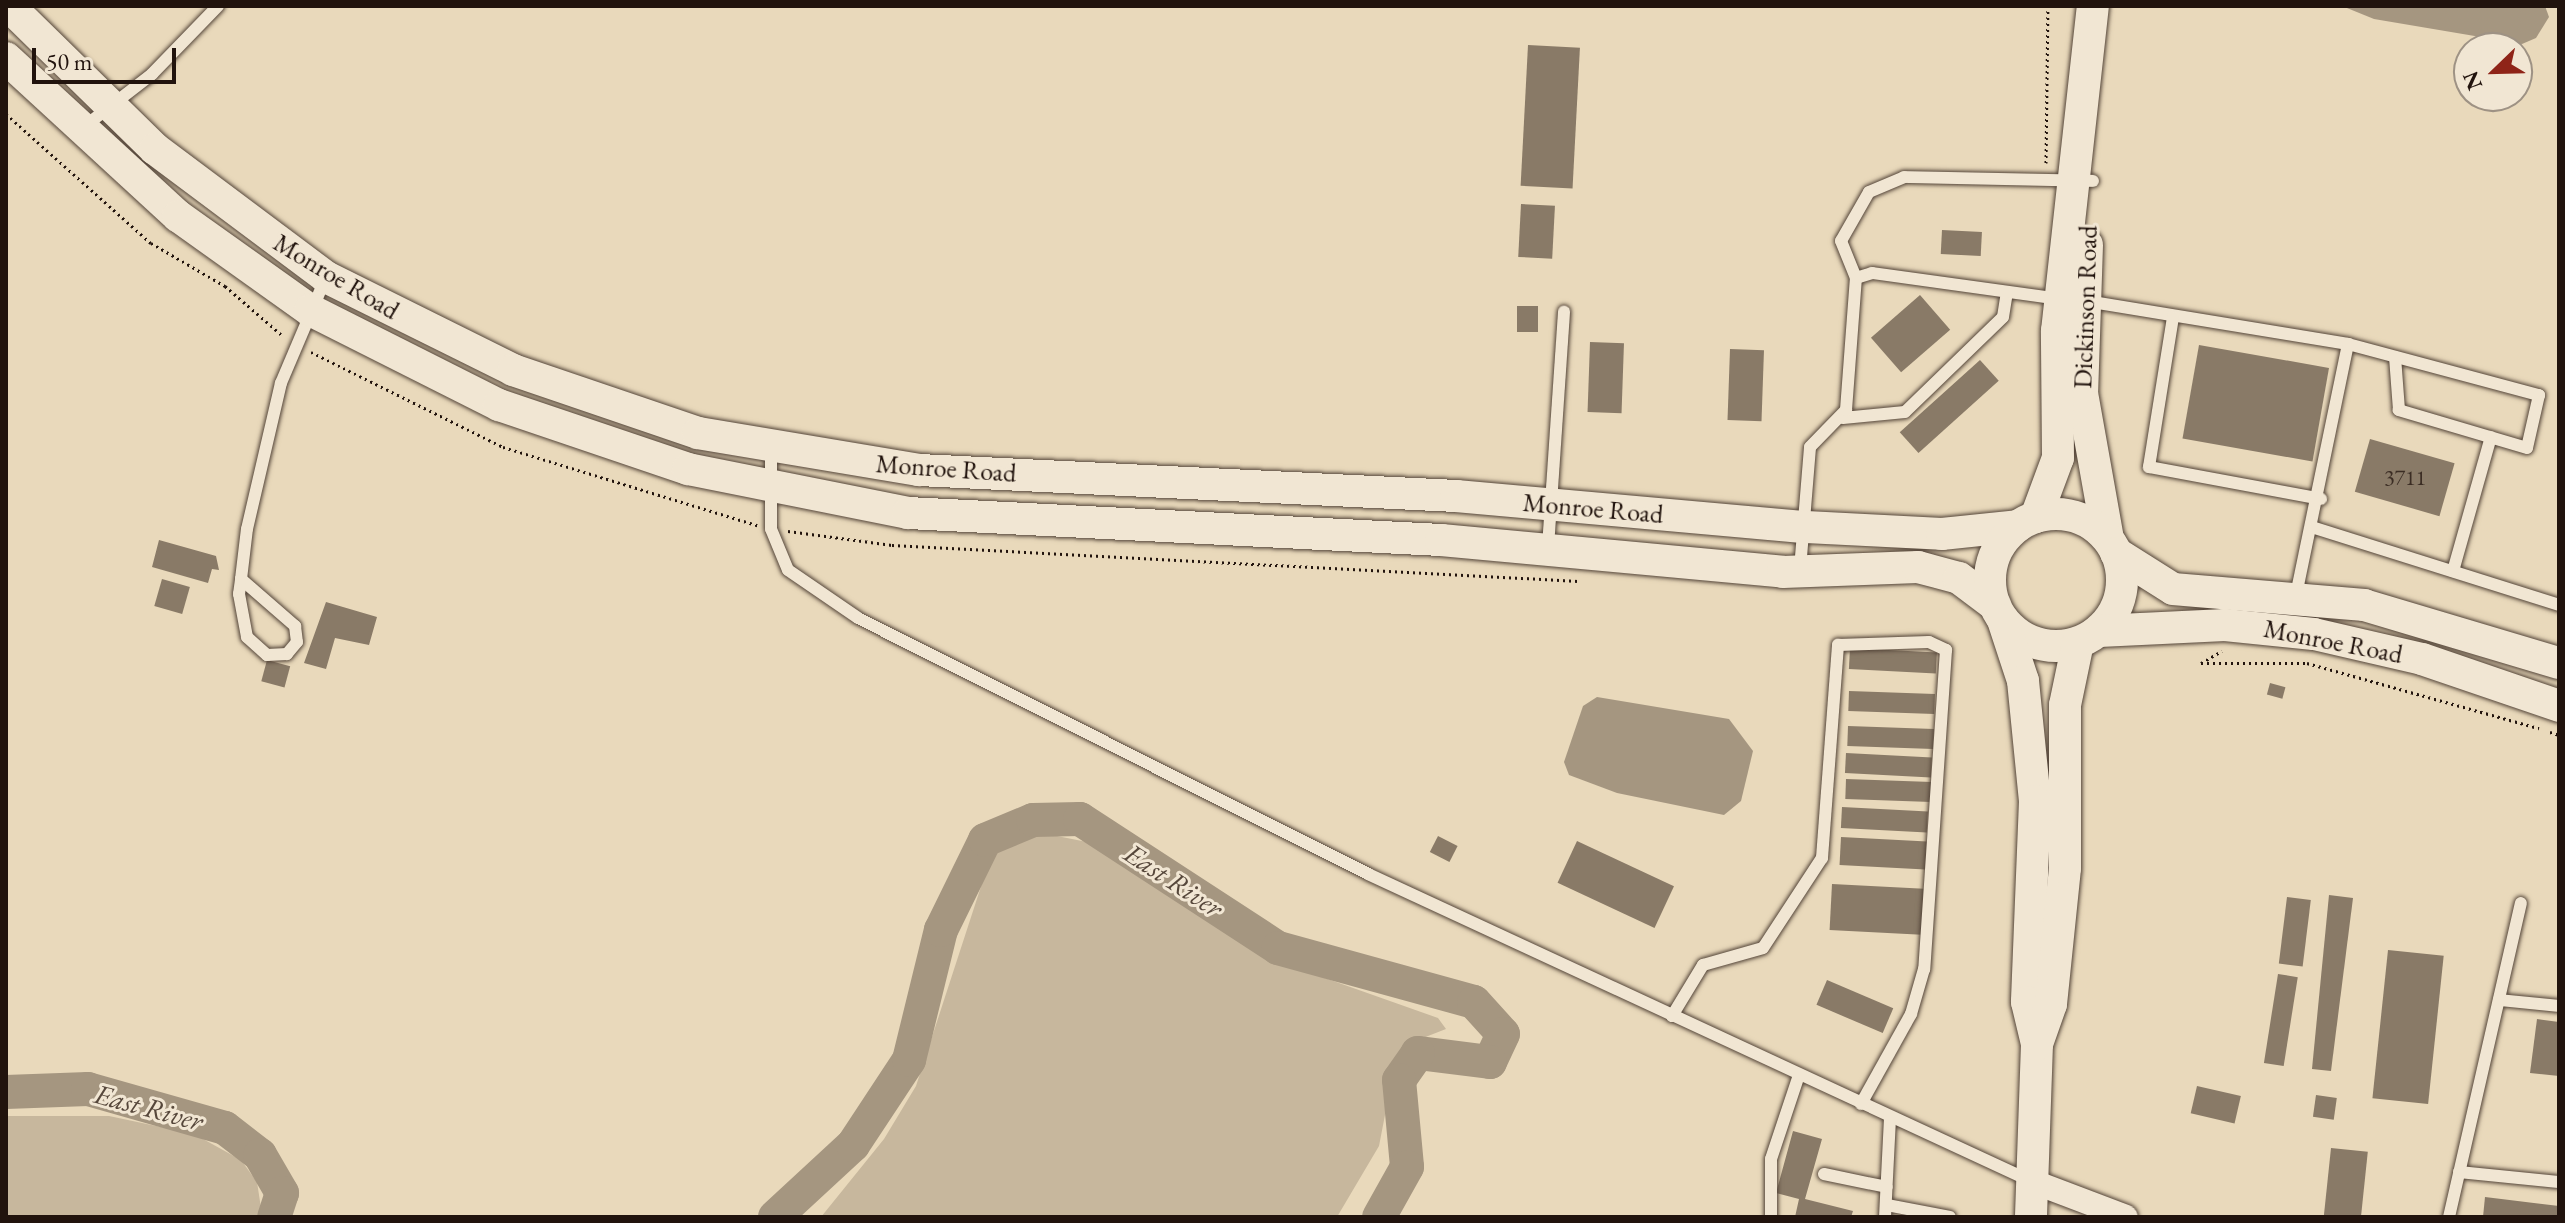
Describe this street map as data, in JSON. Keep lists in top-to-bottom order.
{
  "streets": {
    "main road": ["Monroe Road", "Dickinson Road"]
  },
  "crossings": [
    ["Monroe Road", "Dickinson Road"]
  ],
  "water": ["East River"],
  "house_numbers": ["3711"],
  "scale_bar": "50 m",
  "north": "bottom left"
}
